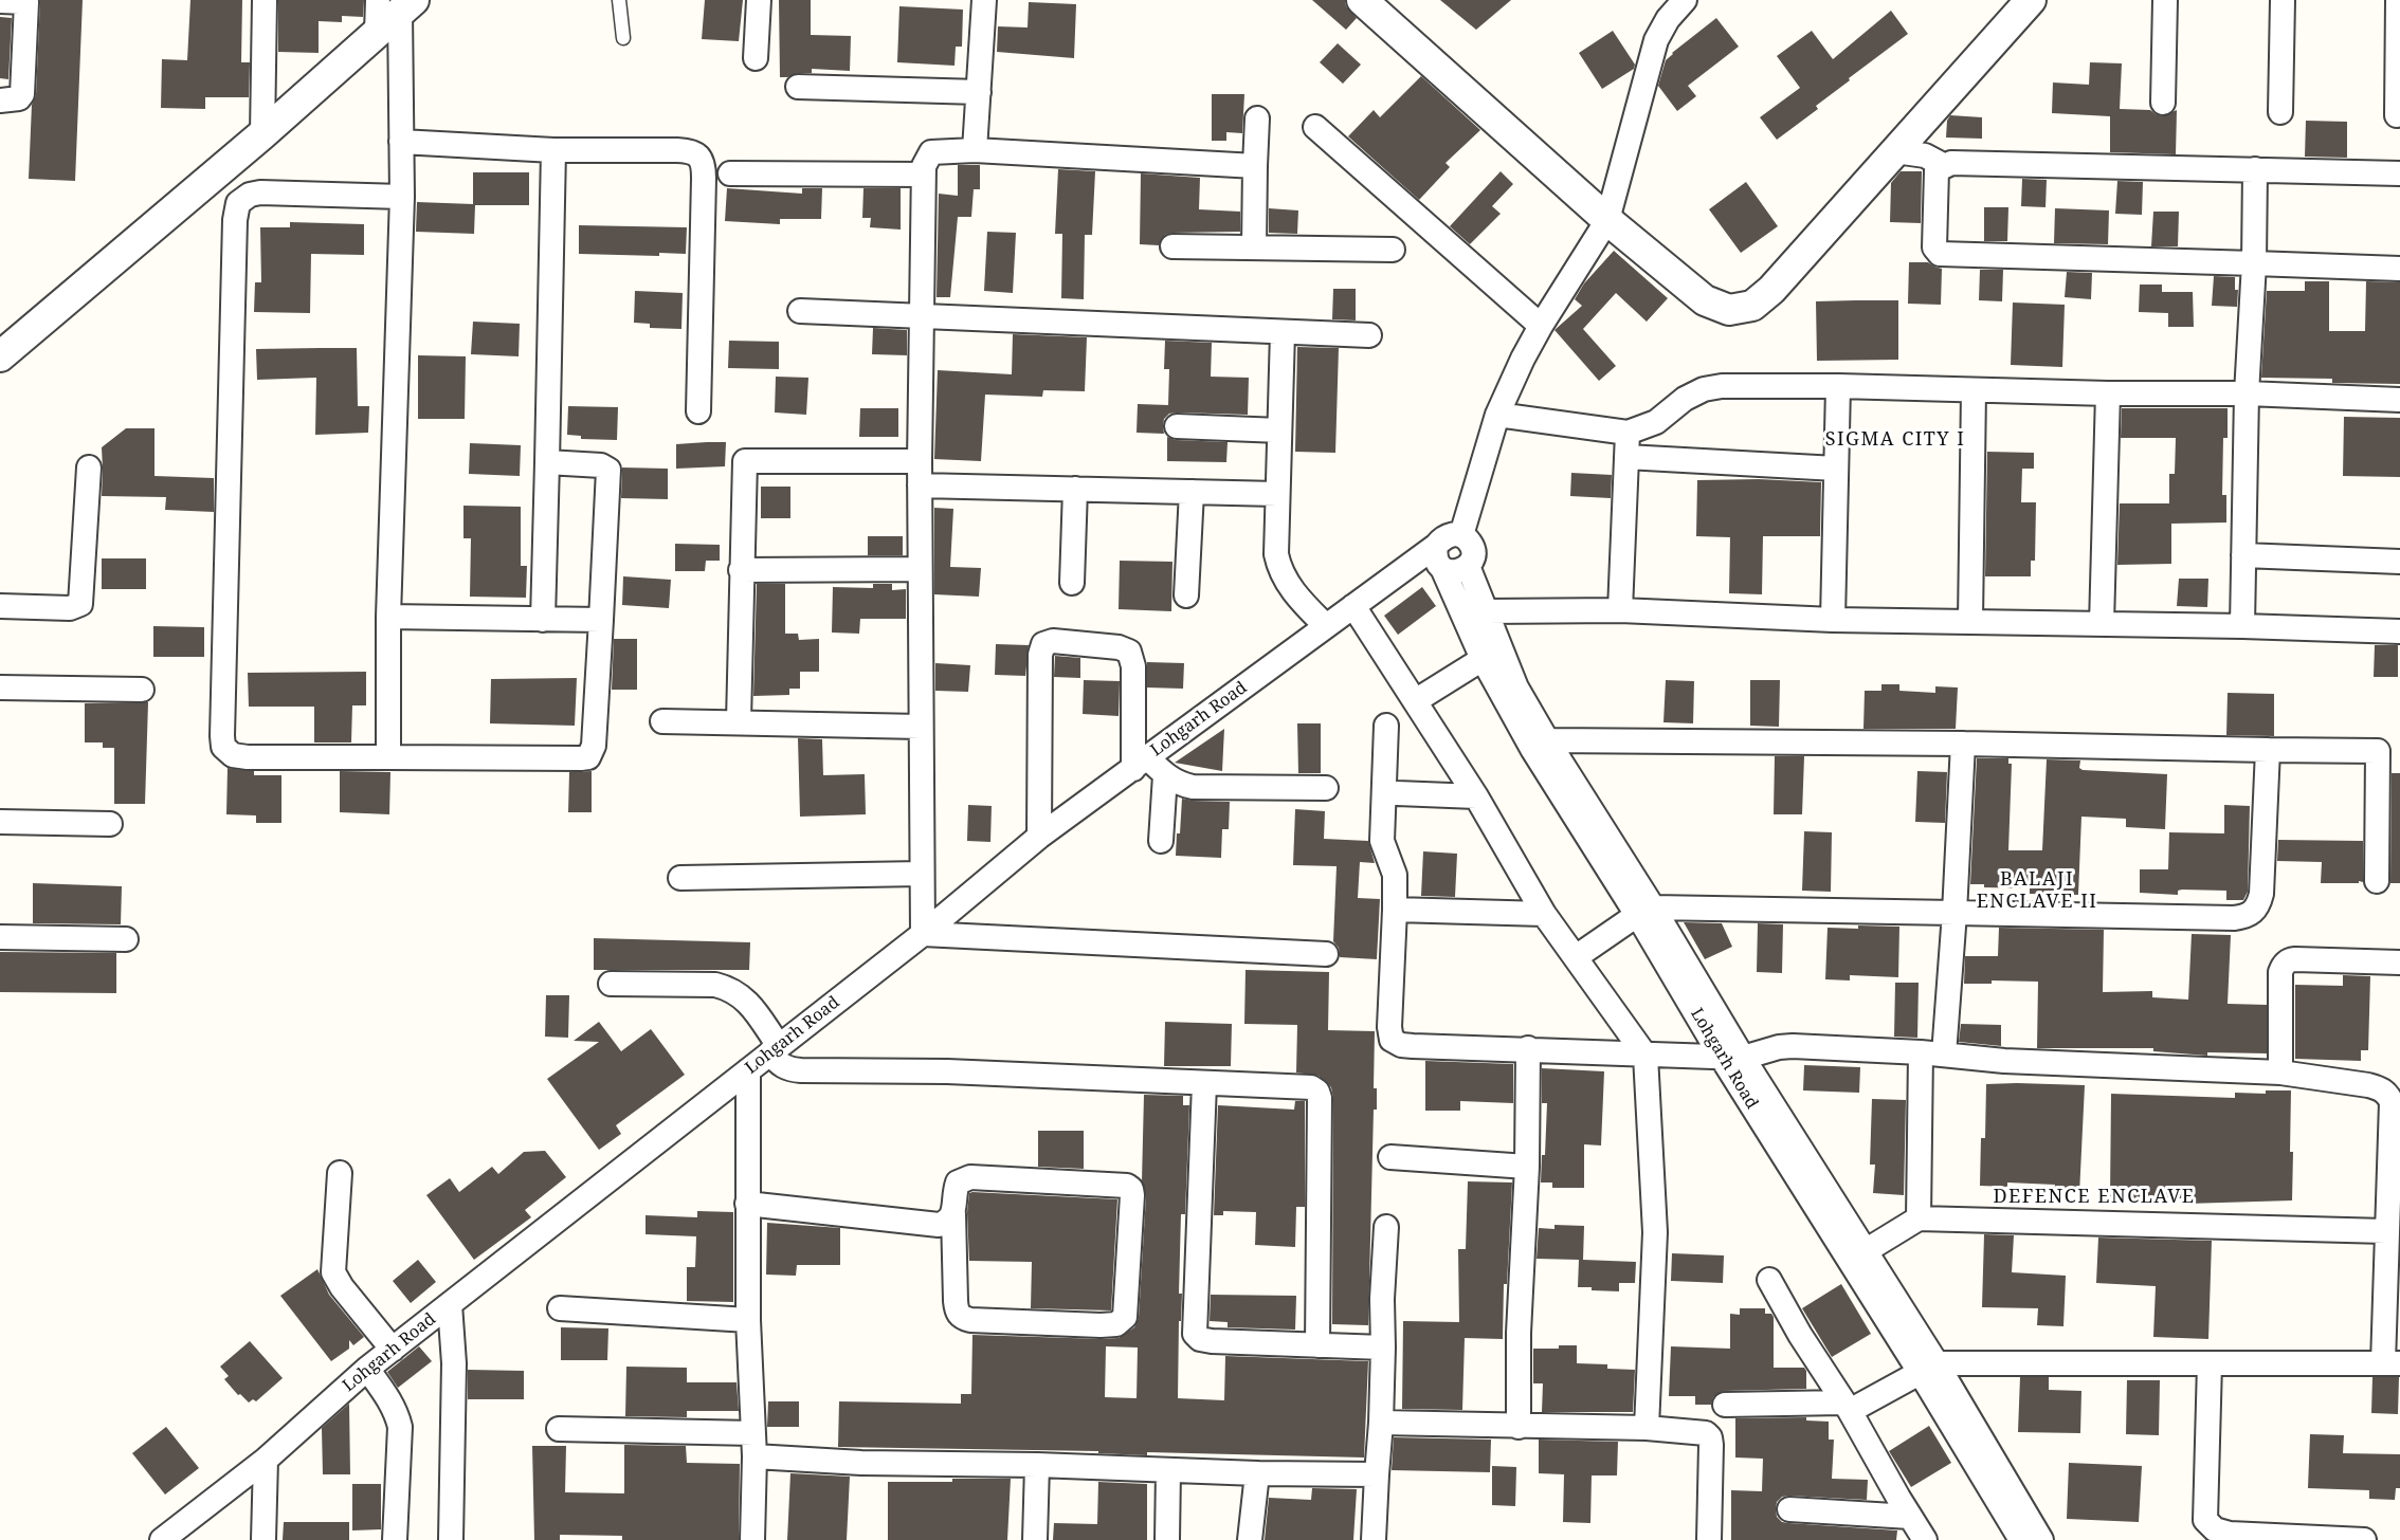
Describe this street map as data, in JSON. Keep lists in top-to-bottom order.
{
  "streets": {
    "street": ["Lohgarh Road"]
  },
  "districts": ["SIGMA CITY I", "BALAJI ENCLAVE II", "DEFENCE ENCLAVE"]
}
